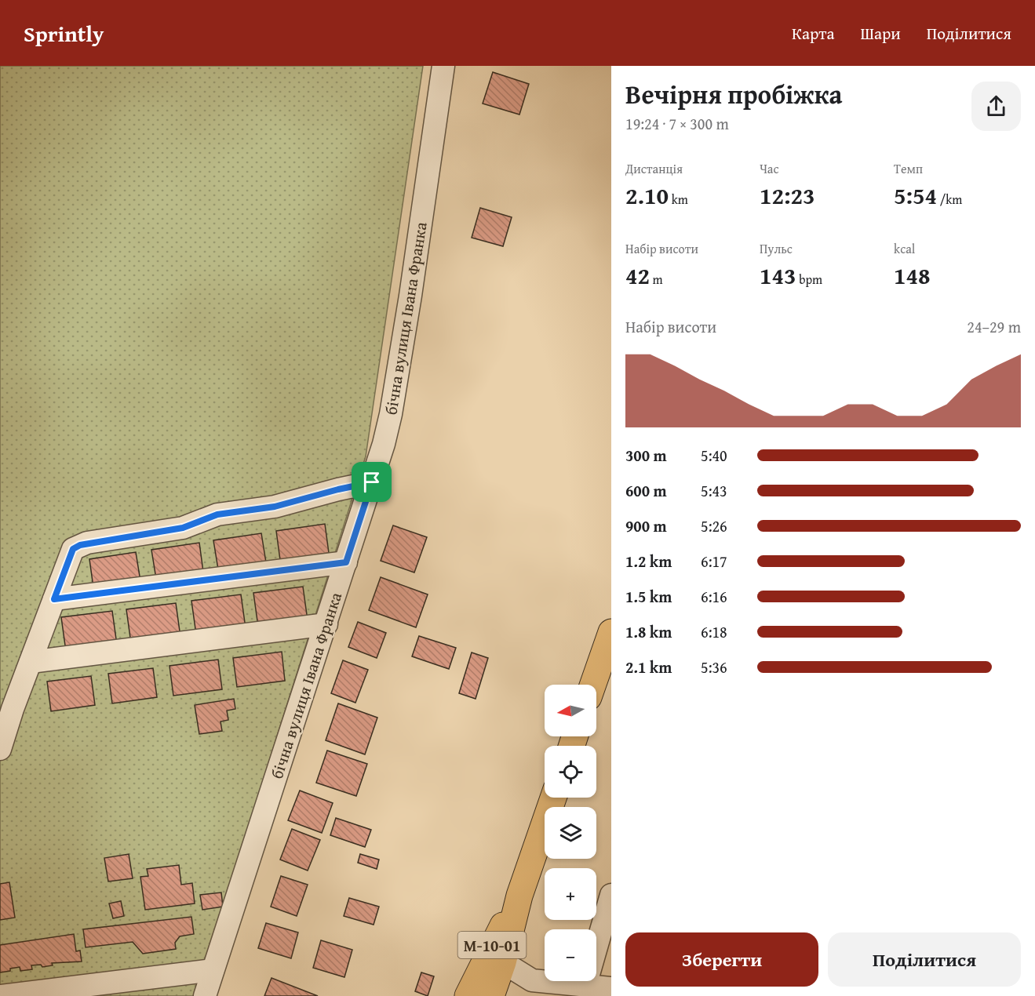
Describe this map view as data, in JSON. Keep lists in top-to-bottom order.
{
  "streets": {
    "highway": ["М-10-01"],
    "street": ["бічна вулиця Івана Франка"]
  },
  "north": "left",
  "page": {
    "header": "Sprintly",
    "nav": ["Карта", "Шари", "Поділитися"],
    "heading": ["Вечірня пробіжка", "19:24 · 7 × 300 m"],
    "stats": [
      ["Дистанція", "2.10 km"],
      ["Час", "12:23"],
      ["Темп", "5:54 /km"],
      ["Набір висоти", "42 m"],
      ["Пульс", "143 bpm"],
      ["kcal", "148"]
    ],
    "chart": ["Набір висоти", "24–29 m"],
    "list": [
      {
        "name": "300 m",
        "note": "5:40"
      },
      {
        "name": "600 m",
        "note": "5:43"
      },
      {
        "name": "900 m",
        "note": "5:26"
      },
      {
        "name": "1.2 km",
        "note": "6:17"
      },
      {
        "name": "1.5 km",
        "note": "6:16"
      },
      {
        "name": "1.8 km",
        "note": "6:18"
      },
      {
        "name": "2.1 km",
        "note": "5:36"
      }
    ],
    "map_buttons": ["+", "−"],
    "buttons": ["Зберегти", "Поділитися"]
  }
}
